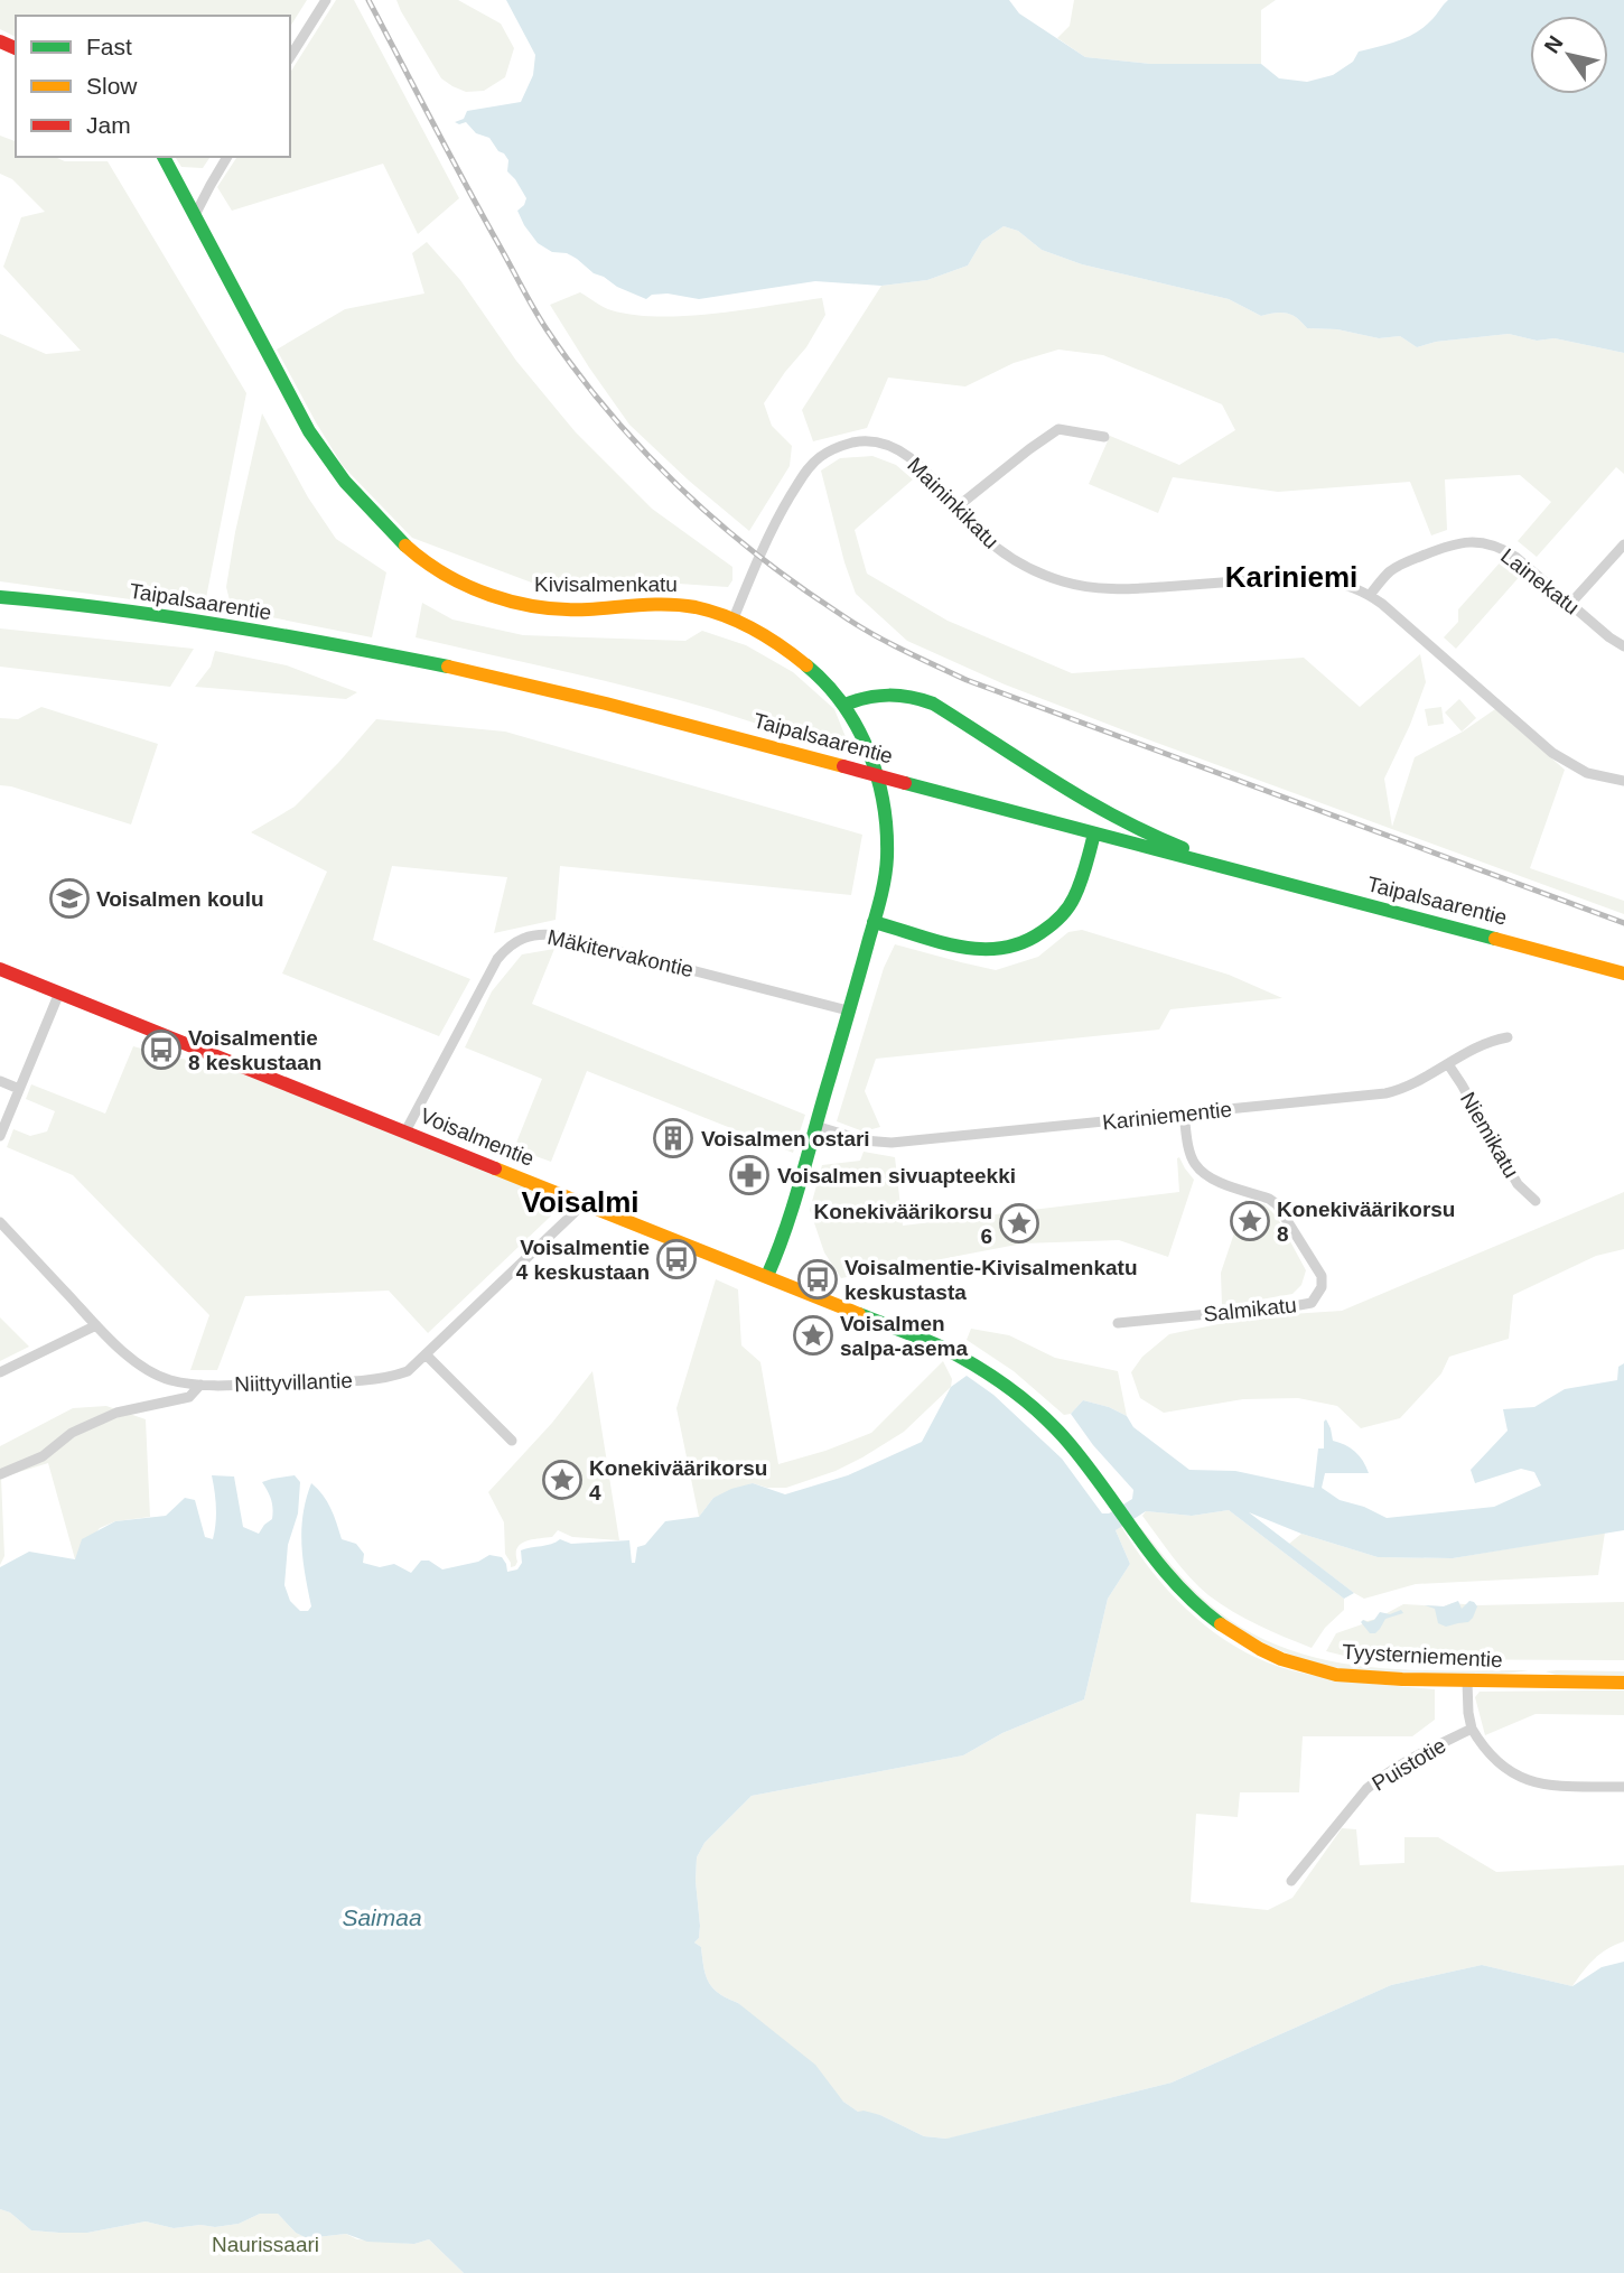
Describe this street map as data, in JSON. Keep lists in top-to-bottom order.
{
  "streets": {
    "street": [
      "Maininkikatu",
      "Lainekatu",
      "Kivisalmenkatu",
      "Taipalsaarentie",
      "Mäkitervakontie",
      "Kariniementie",
      "Niemikatu",
      "Voisalmentie",
      "Salmikatu",
      "Niittyvillantie",
      "Tyysterniementie",
      "Puistotie"
    ]
  },
  "crossings": [
    ["Maininkikatu", "Lainekatu"],
    ["Maininkikatu", "Kivisalmenkatu"],
    ["Kivisalmenkatu", "Mäkitervakontie"],
    ["Kivisalmenkatu", "Kariniementie"],
    ["Kivisalmenkatu", "Voisalmentie"],
    ["Mäkitervakontie", "Voisalmentie"],
    ["Kariniementie", "Niemikatu"],
    ["Kariniementie", "Salmikatu"],
    ["Voisalmentie", "Niittyvillantie"],
    ["Voisalmentie", "Tyysterniementie"],
    ["Tyysterniementie", "Puistotie"]
  ],
  "districts": ["Kariniemi", "Voisalmi"],
  "water": ["Saimaa"],
  "parks": ["Naurissaari"],
  "places": {
    "school or university": ["Voisalmen koulu"],
    "bus stop": ["Voisalmentie 8 keskustaan", "Voisalmentie 4 keskustaan", "Voisalmentie-Kivisalmenkatu keskustasta"],
    "building": ["Voisalmen ostari"],
    "pharmacy": ["Voisalmen sivuapteekki"],
    "place": [
      "Konekiväärikorsu 8",
      "Konekiväärikorsu 6",
      "Voisalmen salpa-asema",
      "Konekiväärikorsu 4"
    ]
  },
  "legend": ["Fast", "Slow", "Jam"],
  "north": "top left"
}
